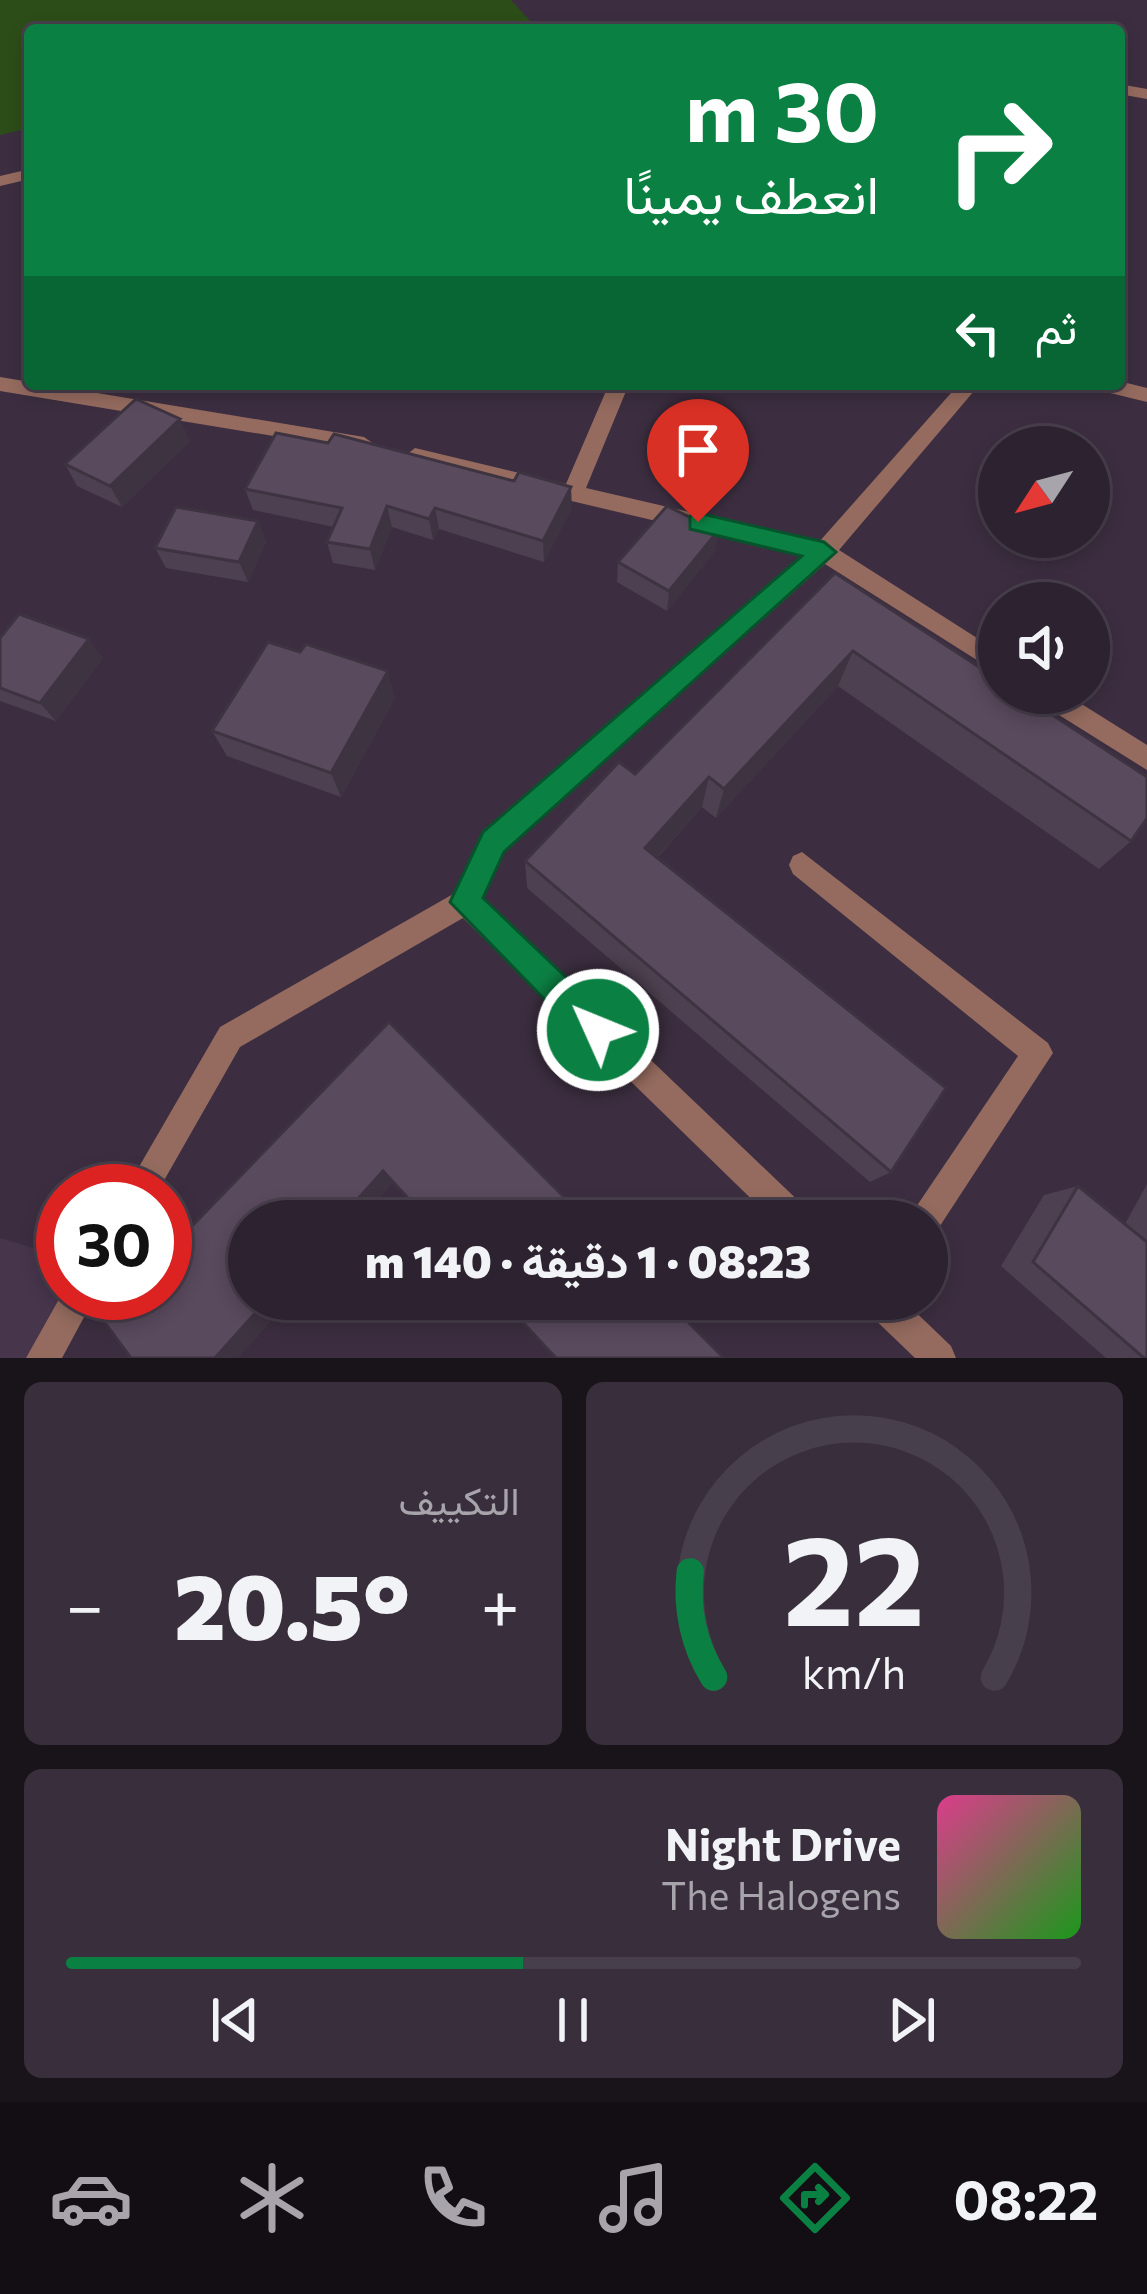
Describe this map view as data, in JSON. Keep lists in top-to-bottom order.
{
  "north": "bottom left",
  "page": {
    "turn": ["30 m", "انعطف يمينًا"],
    "then": "ثم",
    "limit": "30",
    "trip": "08:23 · 1 دقيقة · 140 m",
    "tile": "التكييف",
    "heat": ["−", "20.5°", "+"],
    "song": ["Night Drive", "The Halogens"],
    "tabs": "08:22",
    "gauge": ["22", "km/h"]
  }
}
